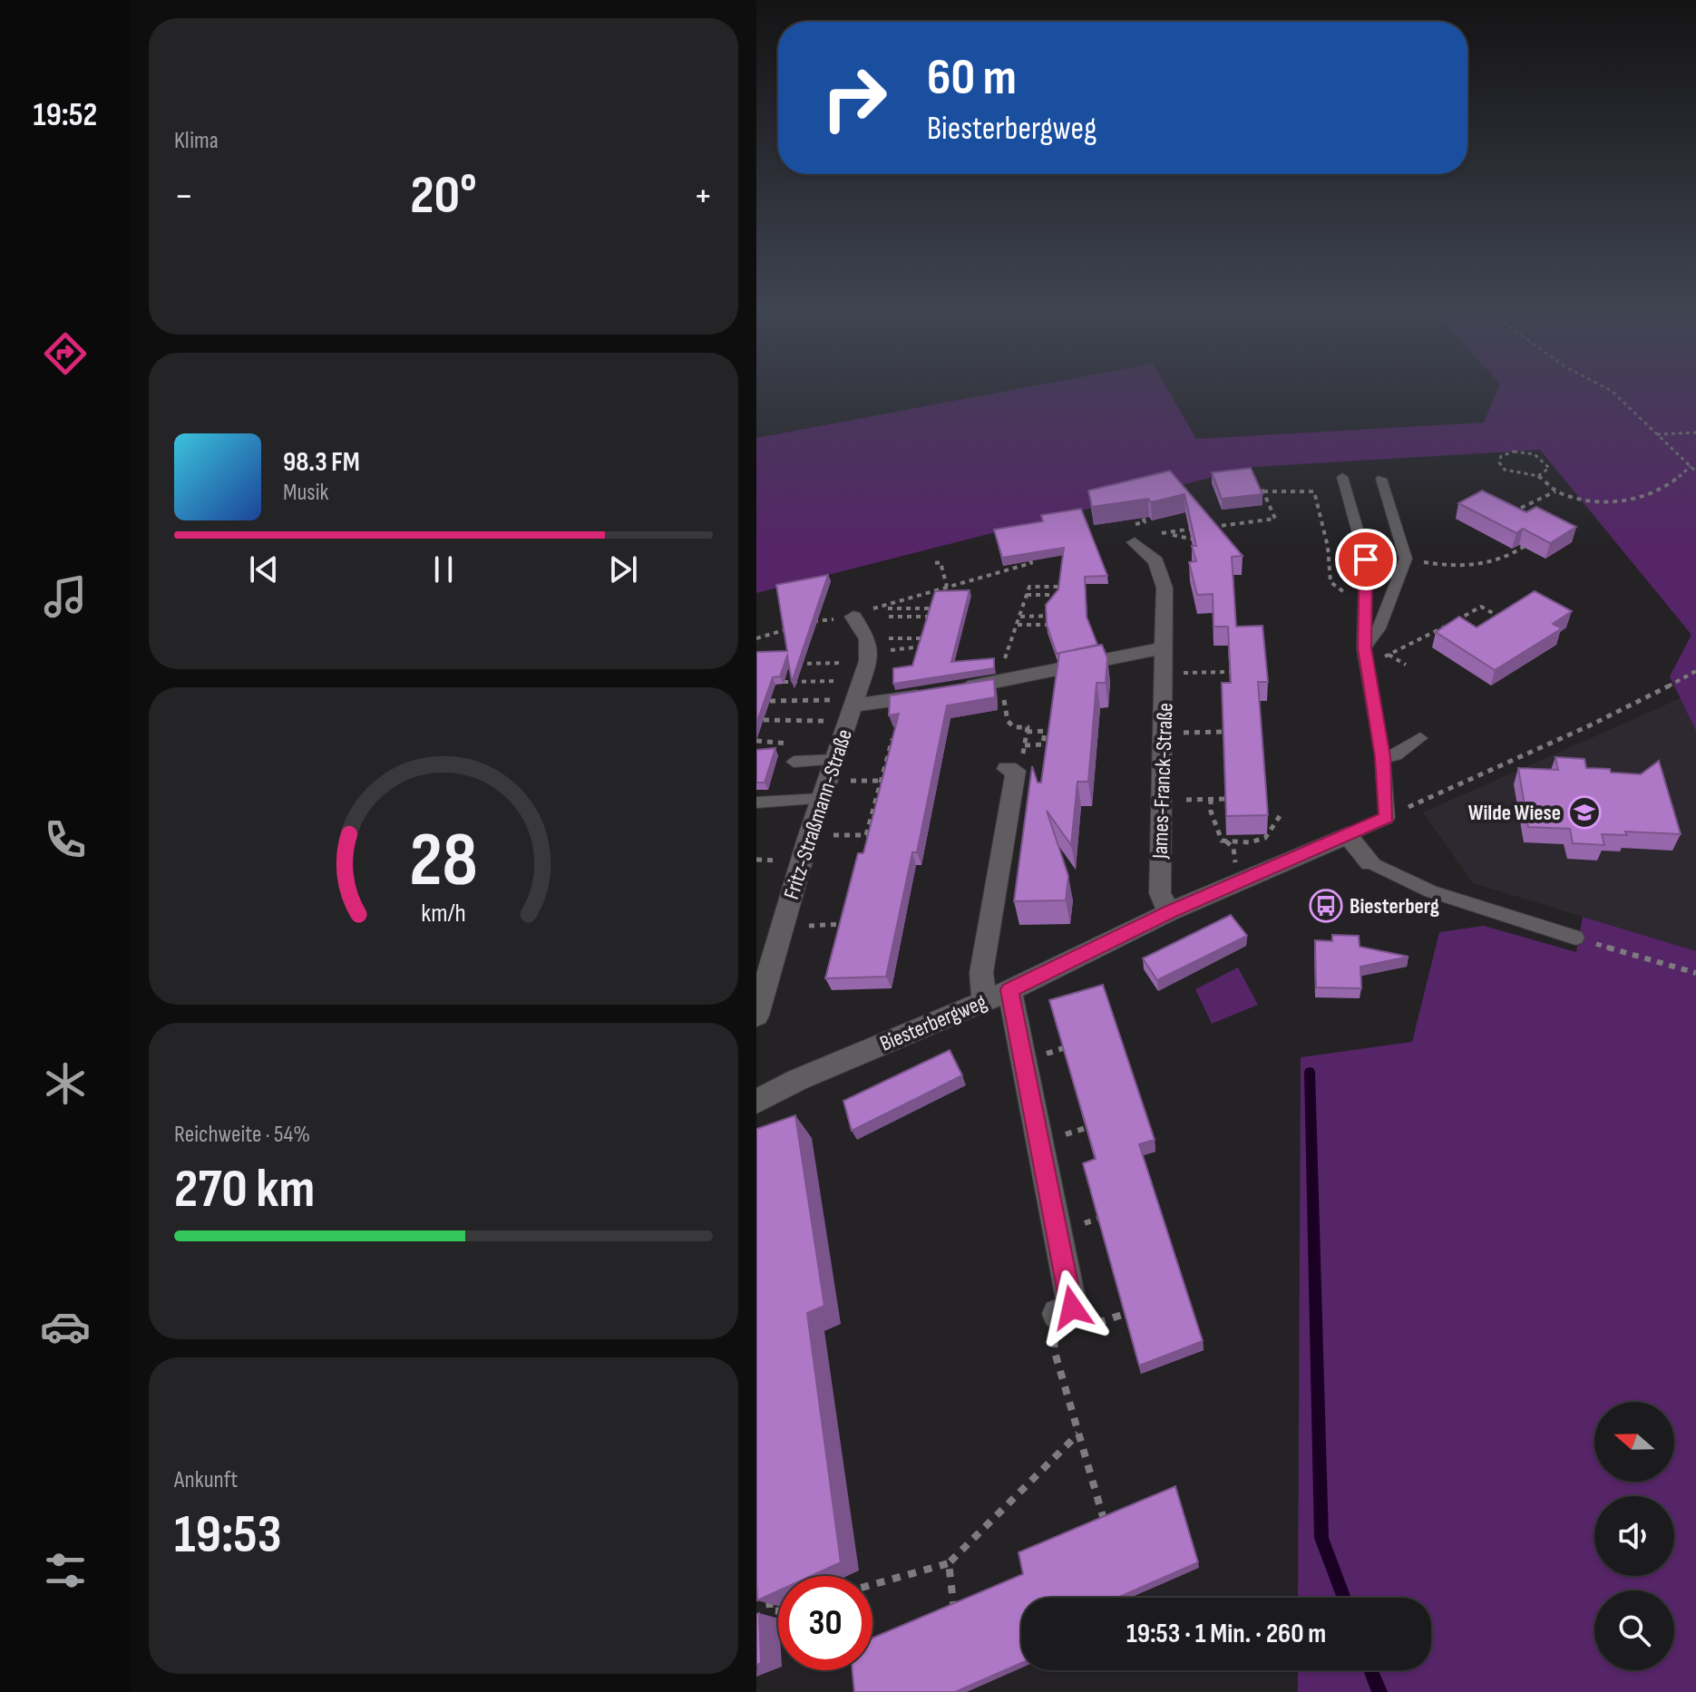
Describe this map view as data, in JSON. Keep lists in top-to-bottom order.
{
  "streets": {
    "street": ["James-Franck-Straße", "Fritz-Straßmann-Straße", "Biesterbergweg"]
  },
  "crossings": [
    ["James-Franck-Straße", "Biesterbergweg"]
  ],
  "places": {
    "school or university": ["Wilde Wiese"],
    "bus stop": ["Biesterberg"]
  },
  "north": "left",
  "page": {
    "tabs": "19:52",
    "tile": [
      "Klima",
      ["Reichweite · 54%", "270 km"],
      ["Ankunft", "19:53"]
    ],
    "turn": ["60 m", "Biesterbergweg"],
    "heat": ["−", "20°", "+"],
    "song": ["98.3 FM", "Musik"],
    "limit": "30",
    "trip": "19:53 · 1 Min. · 260 m",
    "gauge": ["28", "km/h"]
  }
}
